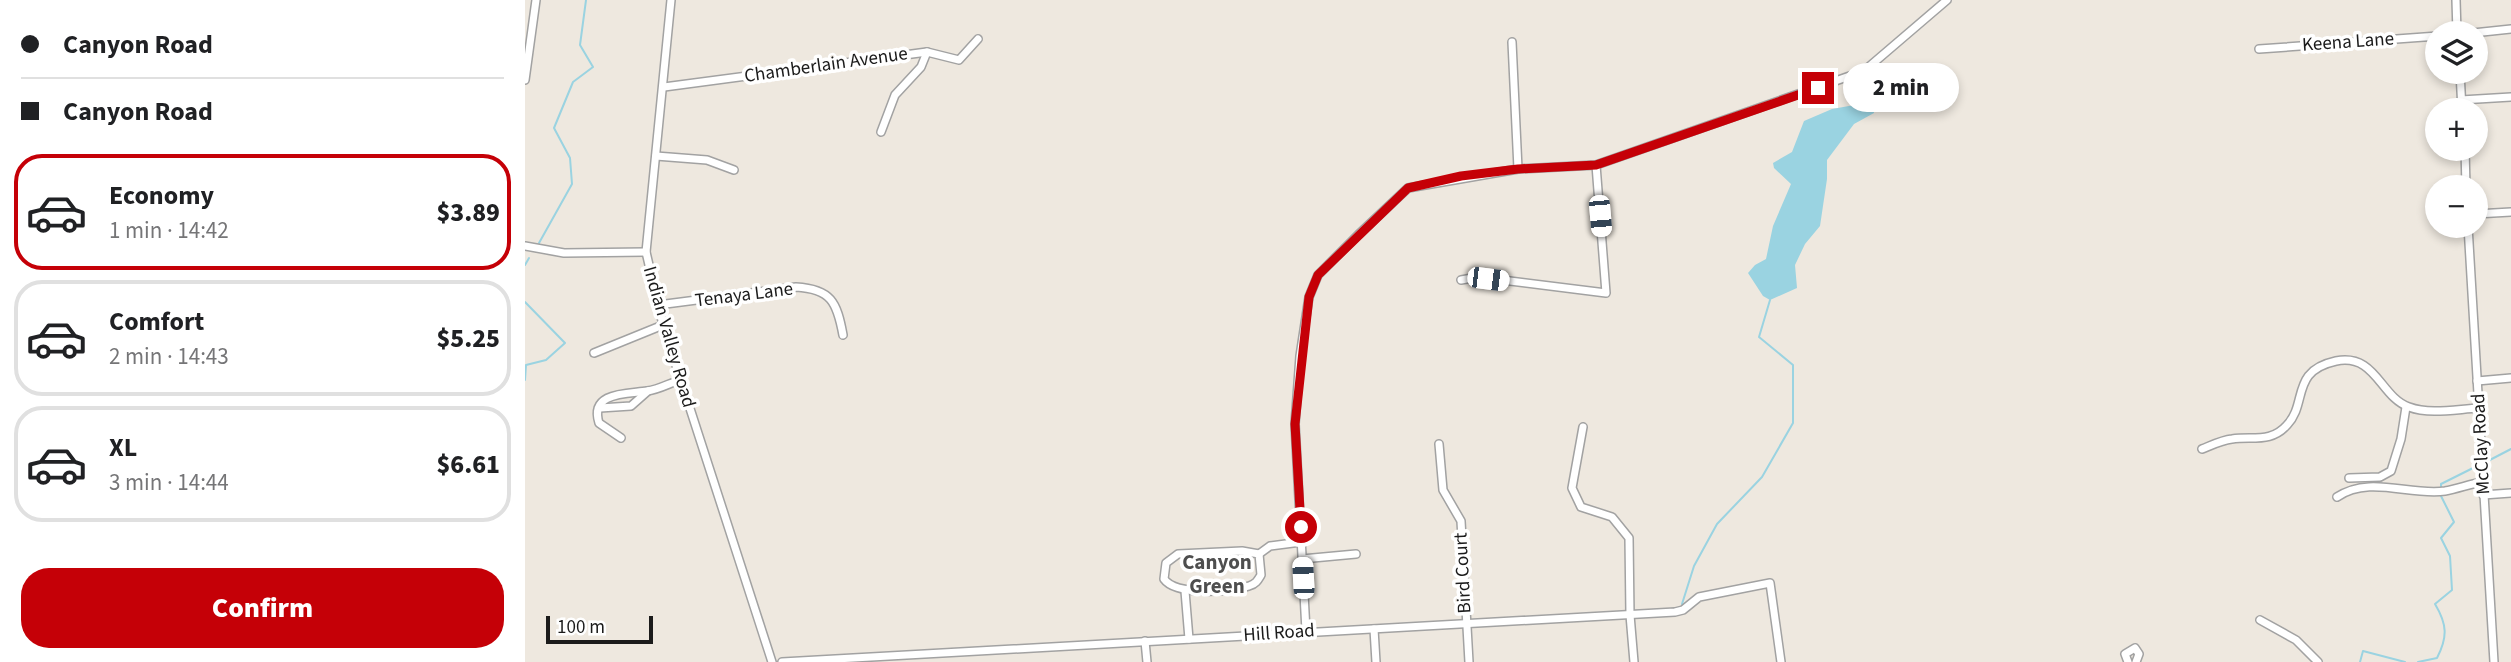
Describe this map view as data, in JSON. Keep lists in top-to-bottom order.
{
  "streets": {
    "street": [
      "Keena Lane",
      "Chamberlain Avenue",
      "Tenaya Lane",
      "Indian Valley Road",
      "McClay Road",
      "Bird Court",
      "Hill Road"
    ]
  },
  "crossings": [
    ["Chamberlain Avenue", "Indian Valley Road"],
    ["Tenaya Lane", "Indian Valley Road"],
    ["Bird Court", "Hill Road"]
  ],
  "districts": ["Canyon Green"],
  "scale_bar": "100 m",
  "page": {
    "banner": ["Canyon Road", "Canyon Road"],
    "map_buttons": ["+", "−"],
    "bubble": "2 min",
    "list": [
      {
        "name": "Economy",
        "note": "1 min · 14:42",
        "value": "$3.89"
      },
      {
        "name": "Comfort",
        "note": "2 min · 14:43",
        "value": "$5.25"
      },
      {
        "name": "XL",
        "note": "3 min · 14:44",
        "value": "$6.61"
      }
    ],
    "buttons": "Confirm",
    "scale": "100 m"
  }
}
